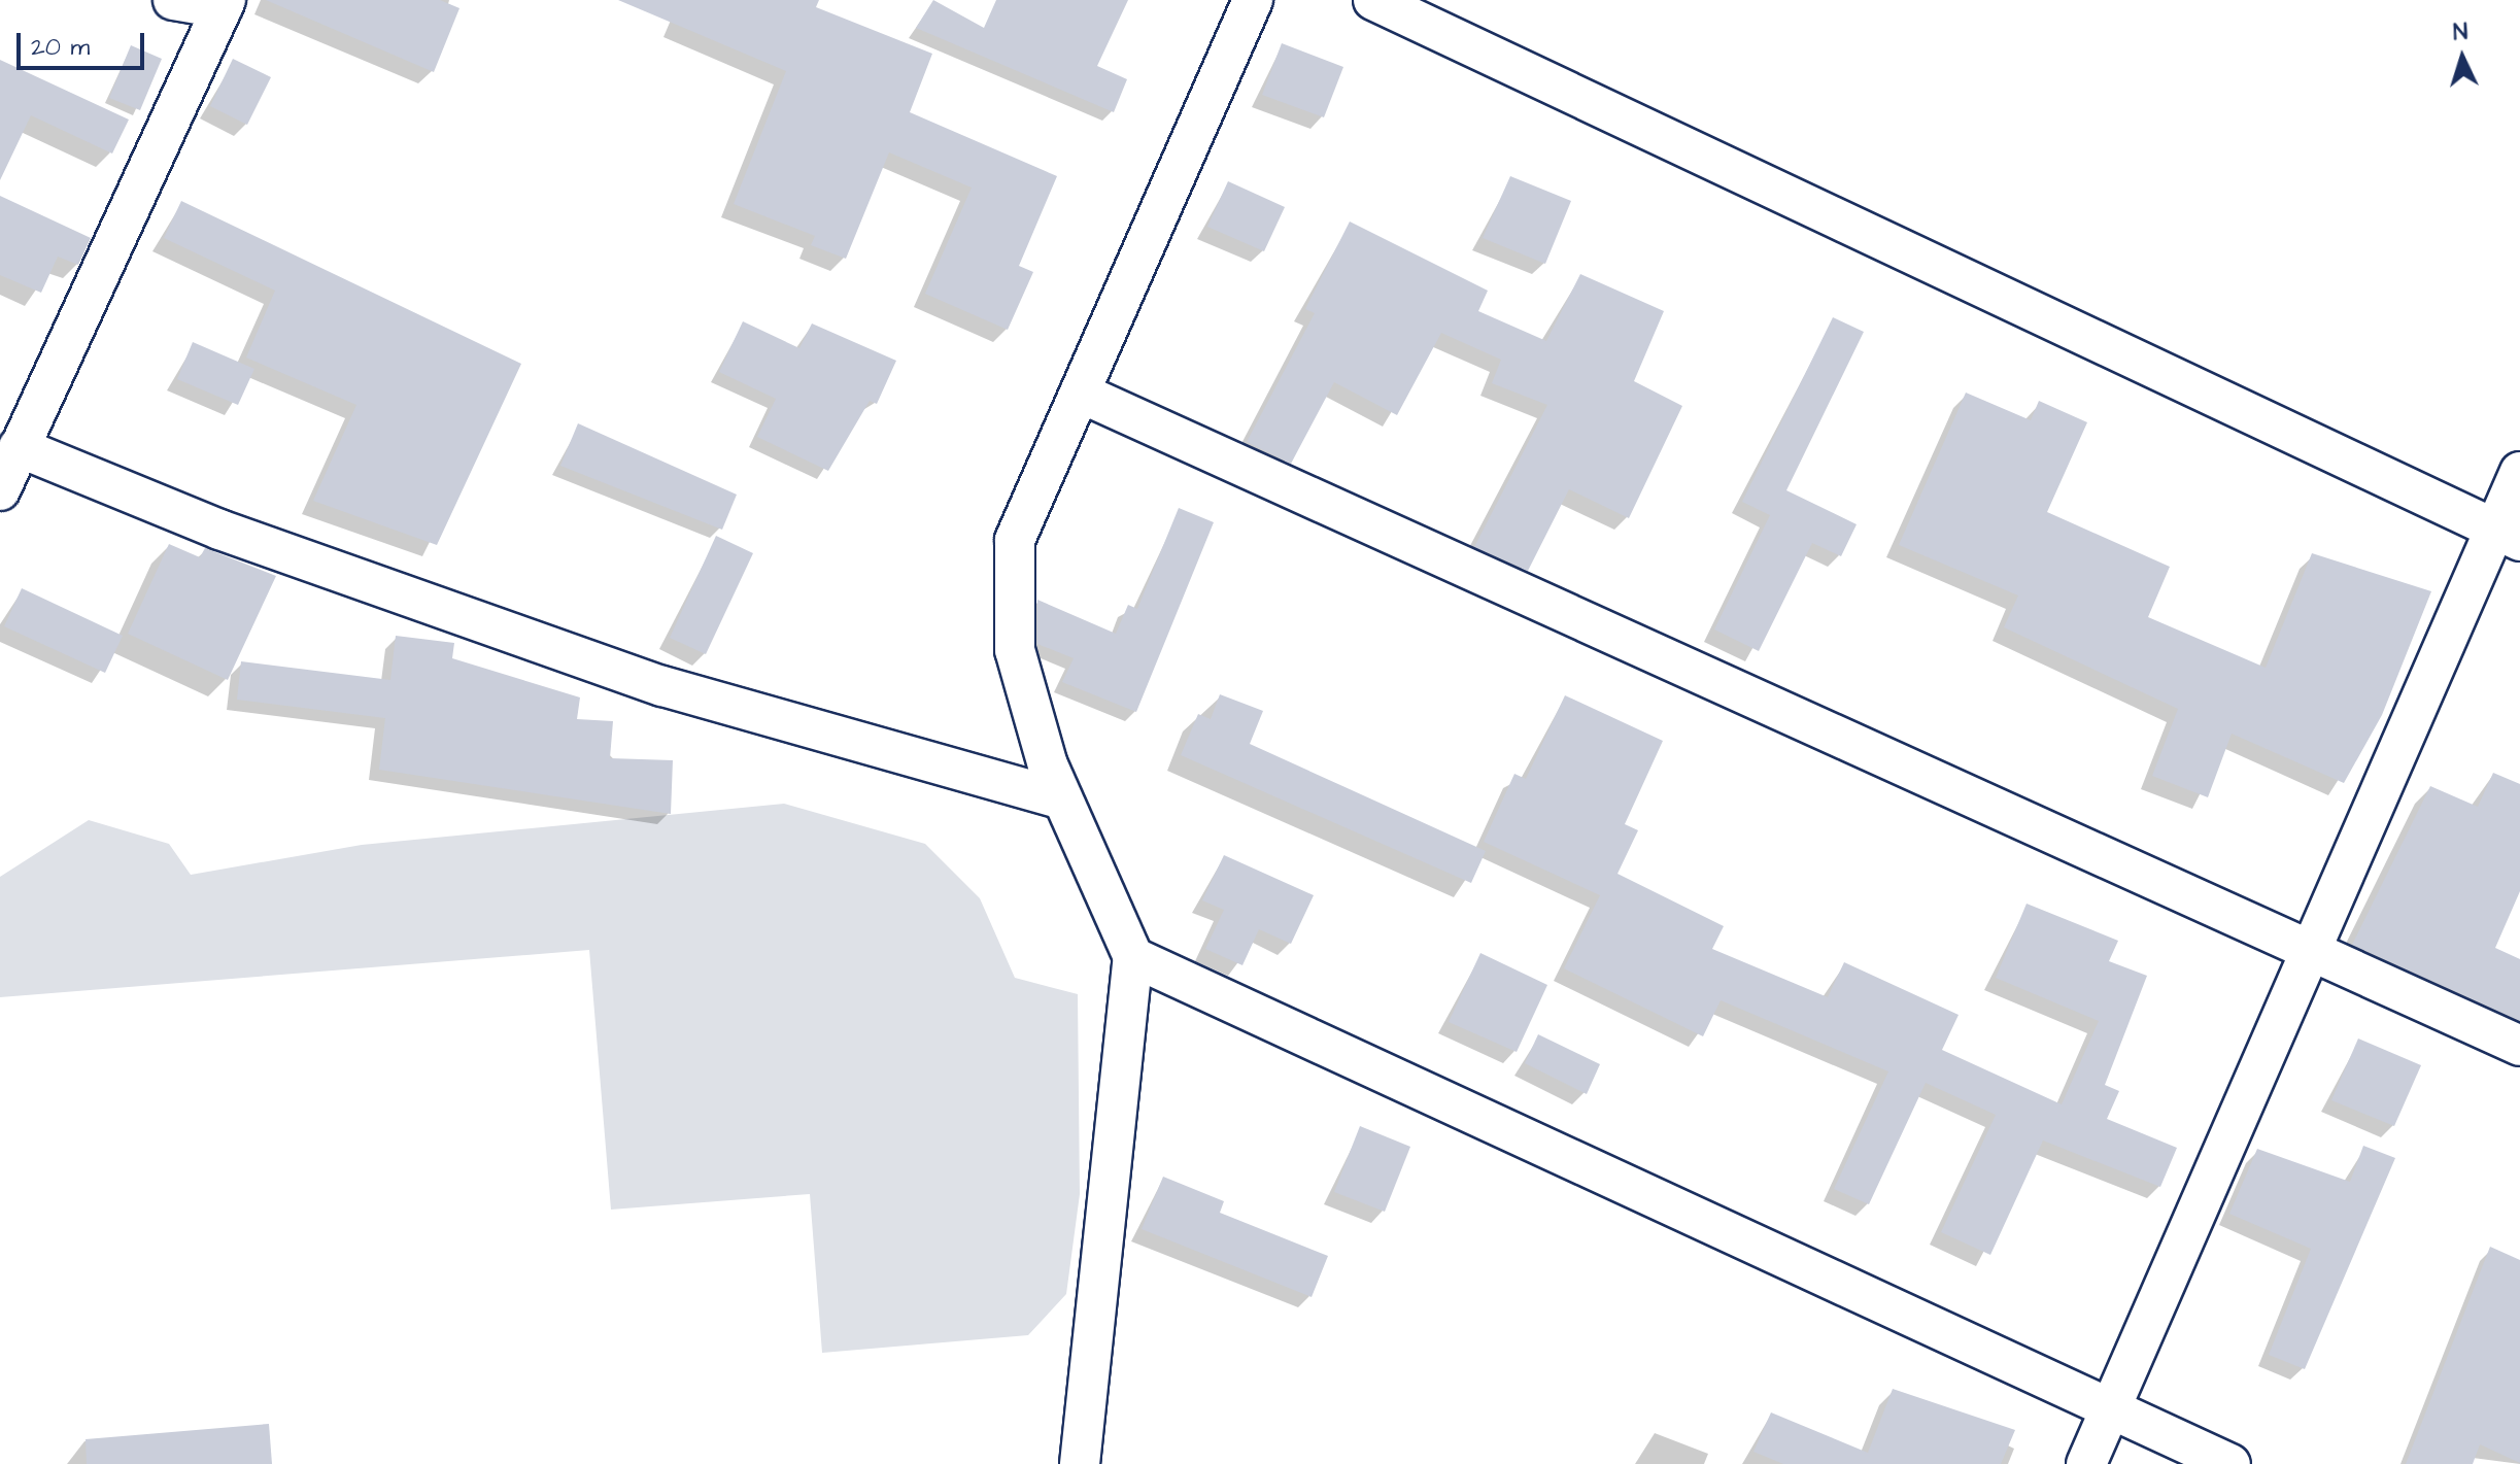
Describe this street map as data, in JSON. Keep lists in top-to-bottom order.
{
  "scale_bar": "20 m",
  "north": "top"
}
